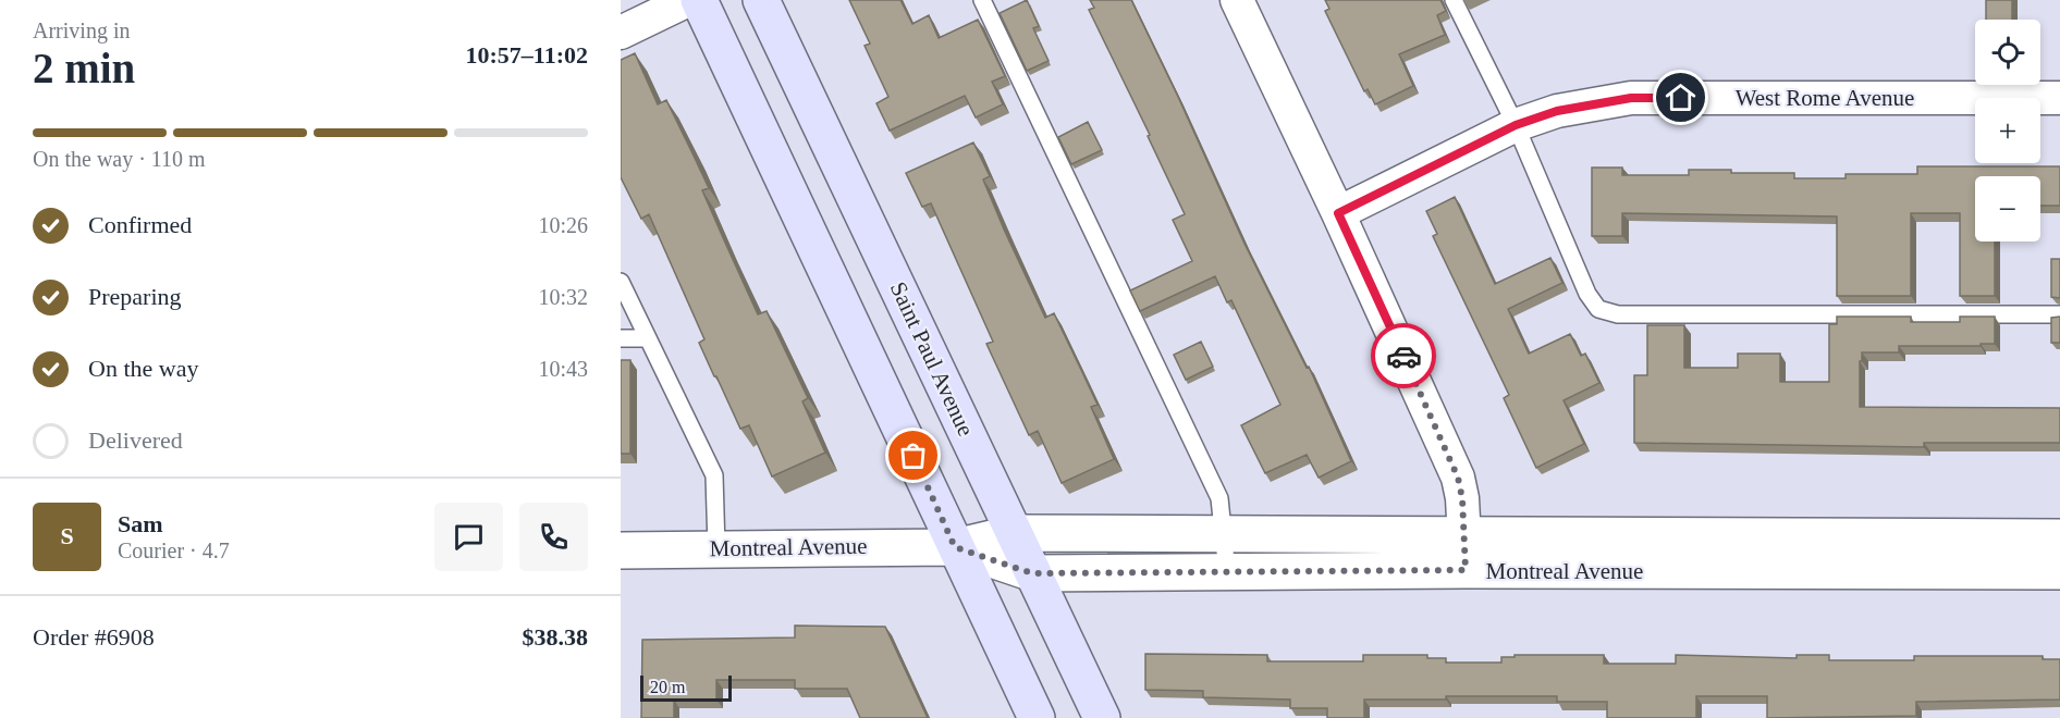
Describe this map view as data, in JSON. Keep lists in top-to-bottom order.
{
  "streets": {
    "main road": ["Saint Paul Avenue"],
    "street": ["West Rome Avenue", "Montreal Avenue"]
  },
  "crossings": [
    ["Saint Paul Avenue", "Montreal Avenue"]
  ],
  "scale_bar": "20 m",
  "page": {
    "heading": ["2 min", "Arriving in", "10:57–11:02"],
    "panel": [
      "Sam",
      "Courier · 4.7",
      "Order #6908",
      "$38.38"
    ],
    "map_buttons": ["+", "−"],
    "bar": "On the way · 110 m",
    "list": [
      ["Confirmed", "10:26"],
      ["Preparing", "10:32"],
      ["On the way", "10:43"],
      "Delivered"
    ],
    "round": "S",
    "scale": "20 m"
  }
}
